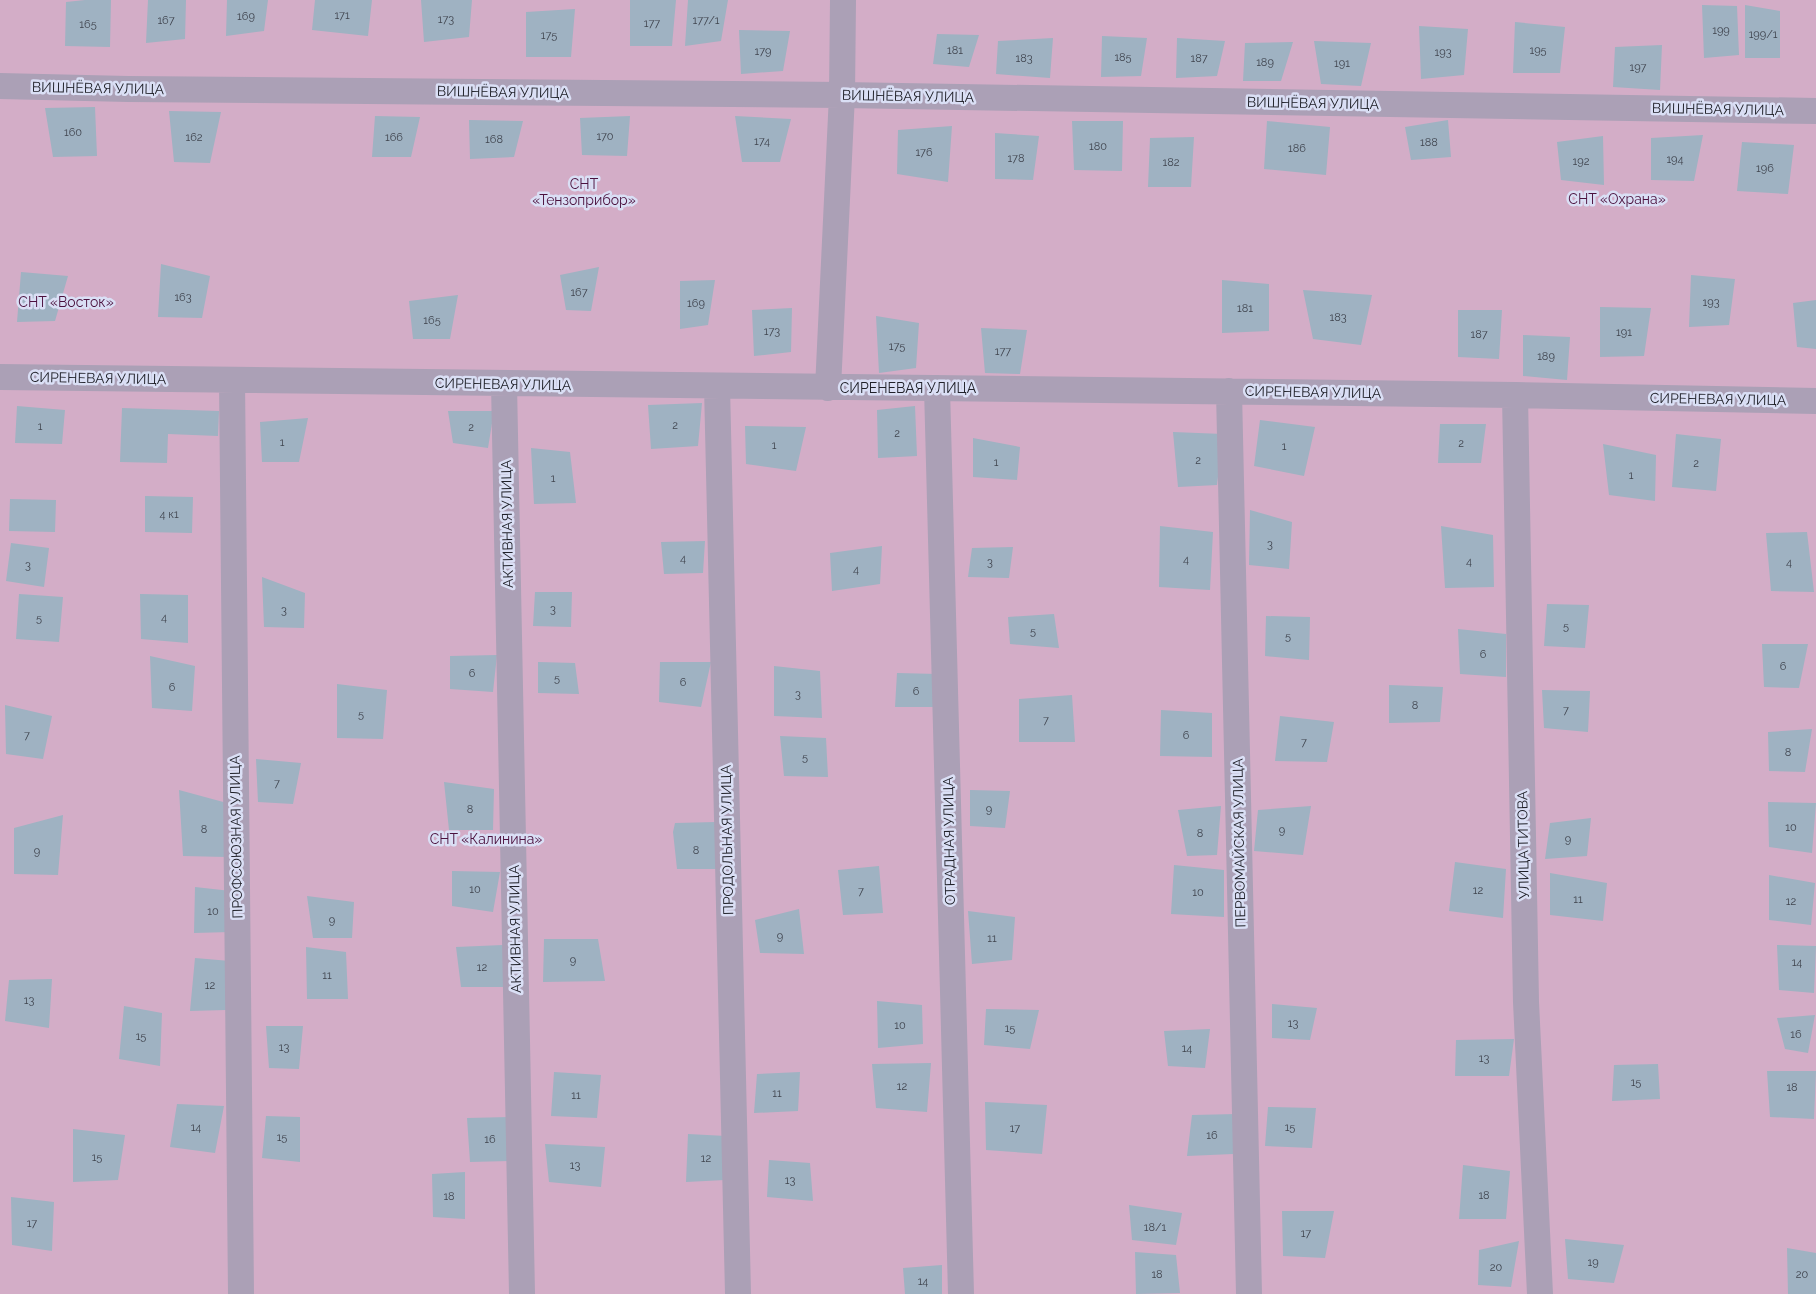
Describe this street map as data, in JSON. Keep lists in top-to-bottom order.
{
  "streets": {
    "street": [
      "ВИШНЁВАЯ УЛИЦА",
      "СИРЕНЕВАЯ УЛИЦА",
      "АКТИВНАЯ УЛИЦА",
      "ПРОФСОЮЗНАЯ УЛИЦА",
      "ПРОДОЛЬНАЯ УЛИЦА",
      "ОТРАДНАЯ УЛИЦА",
      "ПЕРВОМАЙСКАЯ УЛИЦА",
      "УЛИЦА ТИТОВА"
    ]
  },
  "crossings": [
    ["СИРЕНЕВАЯ УЛИЦА", "АКТИВНАЯ УЛИЦА"],
    ["СИРЕНЕВАЯ УЛИЦА", "ПРОФСОЮЗНАЯ УЛИЦА"],
    ["СИРЕНЕВАЯ УЛИЦА", "ПРОДОЛЬНАЯ УЛИЦА"],
    ["СИРЕНЕВАЯ УЛИЦА", "ОТРАДНАЯ УЛИЦА"],
    ["СИРЕНЕВАЯ УЛИЦА", "ПЕРВОМАЙСКАЯ УЛИЦА"],
    ["СИРЕНЕВАЯ УЛИЦА", "УЛИЦА ТИТОВА"]
  ],
  "parks": [
    "СНТ «Тензоприбор»",
    "СНТ «Охрана»",
    "СНТ «Восток»",
    "СНТ «Калинина»"
  ],
  "house_numbers": [
    "171",
    "169",
    "173",
    "167",
    "177/1",
    "177",
    "165",
    "199",
    "199/1",
    "175",
    "181",
    "195",
    "179",
    "193",
    "185",
    "183",
    "187",
    "189",
    "191",
    "197",
    "160",
    "170",
    "162",
    "166",
    "168",
    "174",
    "188",
    "180",
    "186",
    "176",
    "178",
    "194",
    "192",
    "182",
    "196",
    "167",
    "163",
    "193",
    "169",
    "181",
    "183",
    "165",
    "173",
    "191",
    "187",
    "175",
    "177",
    "189",
    "2",
    "1",
    "2",
    "2",
    "1",
    "2",
    "1",
    "1",
    "2",
    "1",
    "2",
    "1",
    "1",
    "4 к1",
    "3",
    "4",
    "4",
    "4",
    "3",
    "4",
    "3",
    "4",
    "3",
    "3",
    "4",
    "5",
    "5",
    "5",
    "5",
    "6",
    "6",
    "6",
    "5",
    "6",
    "6",
    "6",
    "3",
    "8",
    "7",
    "5",
    "7",
    "7",
    "6",
    "7",
    "8",
    "5",
    "7",
    "8",
    "9",
    "10",
    "8",
    "9",
    "8",
    "9",
    "8",
    "9",
    "10",
    "12",
    "7",
    "10",
    "11",
    "12",
    "10",
    "9",
    "9",
    "11",
    "9",
    "14",
    "12",
    "11",
    "12",
    "13",
    "13",
    "10",
    "15",
    "16",
    "15",
    "13",
    "14",
    "13",
    "15",
    "12",
    "18",
    "11",
    "11",
    "14",
    "15",
    "17",
    "16",
    "15",
    "16",
    "15",
    "12",
    "13",
    "13",
    "18",
    "18",
    "17",
    "18/1",
    "17",
    "19",
    "20",
    "18",
    "20",
    "14"
  ]
}
